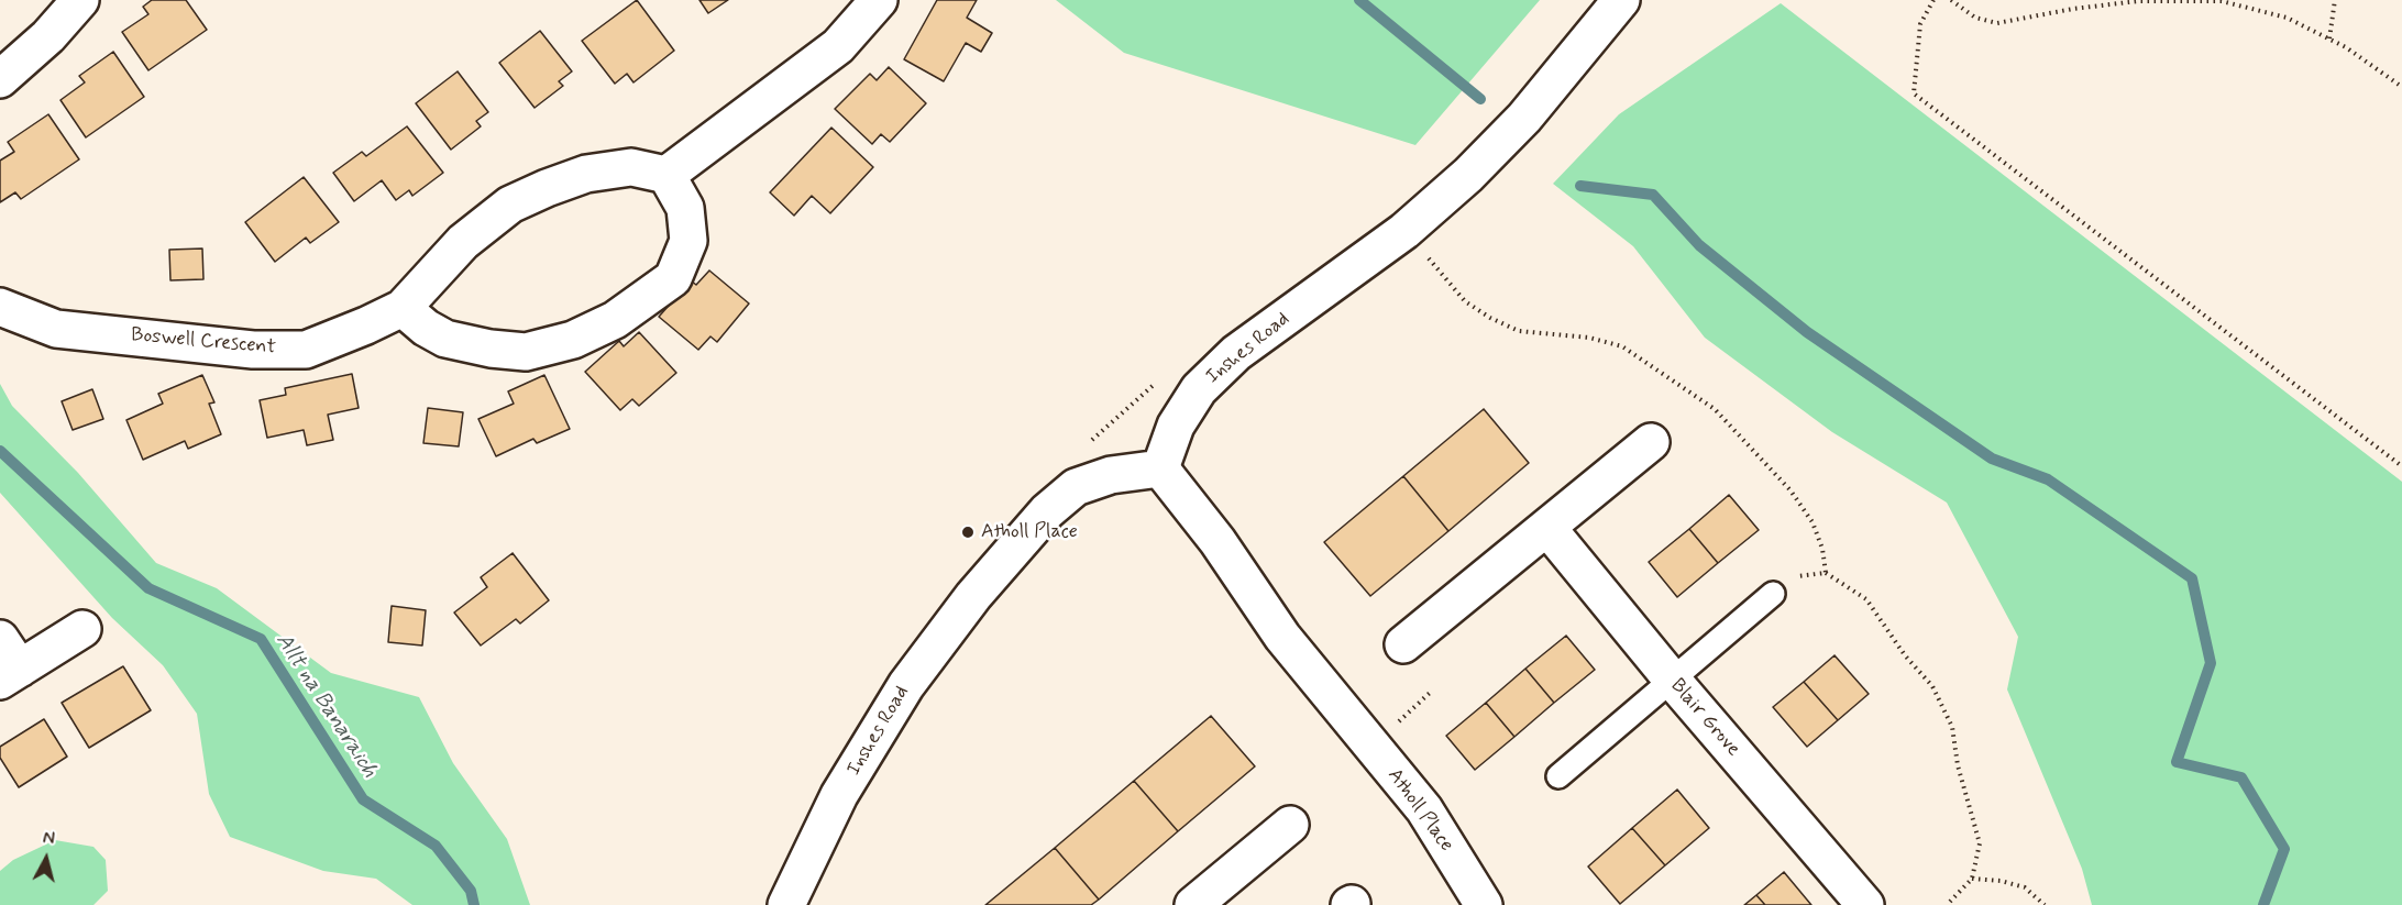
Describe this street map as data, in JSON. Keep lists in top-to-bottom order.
{
  "streets": {
    "street": [
      "Boswell Crescent",
      "Inshes Road",
      "Blair Grove",
      "Atholl Place"
    ]
  },
  "crossings": [
    ["Inshes Road", "Atholl Place"]
  ],
  "water": ["Allt na Banaraich"],
  "places": ["Atholl Place"],
  "north": "top"
}
